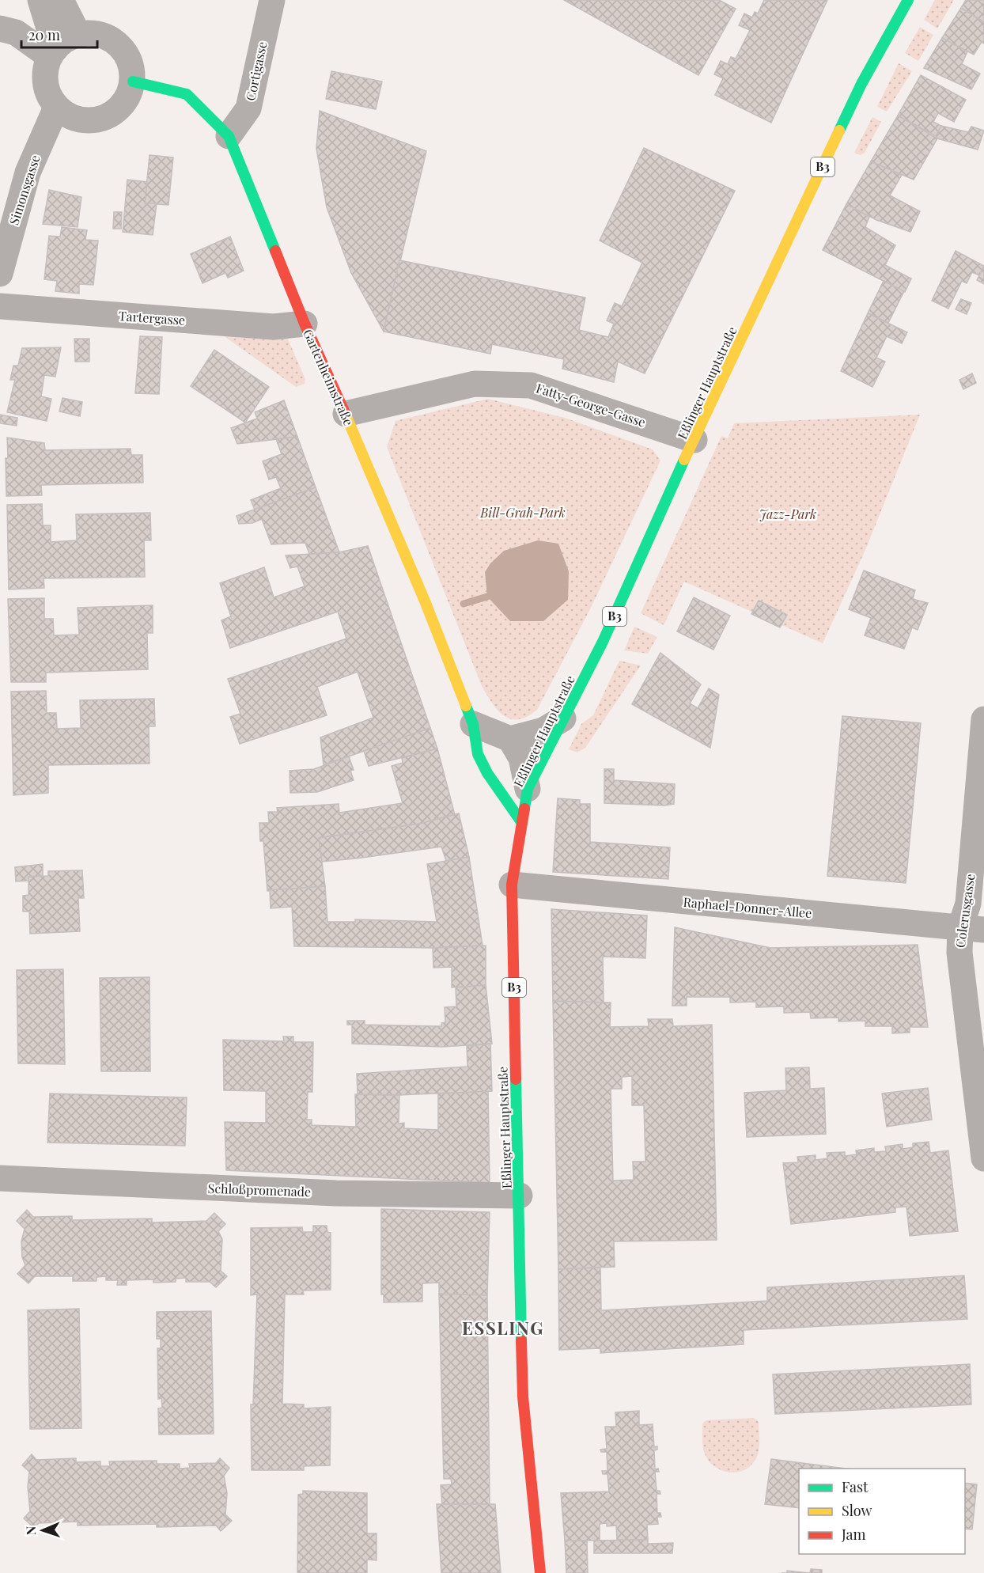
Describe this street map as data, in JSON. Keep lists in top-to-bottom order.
{
  "streets": {
    "main road": ["B3", "Gartenheimstraße", "Eßlinger Hauptstraße"],
    "street": [
      "Cortigasse",
      "Simonsgasse",
      "Tartergasse",
      "Fatty-George-Gasse",
      "Raphael-Donner-Allee",
      "Colerusgasse",
      "Schloßpromenade"
    ]
  },
  "crossings": [
    ["Cortigasse", "Gartenheimstraße"],
    ["Simonsgasse", "Gartenheimstraße"],
    ["Tartergasse", "Gartenheimstraße"],
    ["Gartenheimstraße", "Eßlinger Hauptstraße"],
    ["Gartenheimstraße", "Fatty-George-Gasse"],
    ["Eßlinger Hauptstraße", "Fatty-George-Gasse"],
    ["Eßlinger Hauptstraße", "Raphael-Donner-Allee"],
    ["Eßlinger Hauptstraße", "Schloßpromenade"],
    ["Raphael-Donner-Allee", "Colerusgasse"]
  ],
  "districts": ["ESSLING"],
  "parks": ["Bill-Grah-Park", "Jazz-Park"],
  "legend": ["Fast", "Slow", "Jam"],
  "scale_bar": "20 m",
  "north": "left"
}
